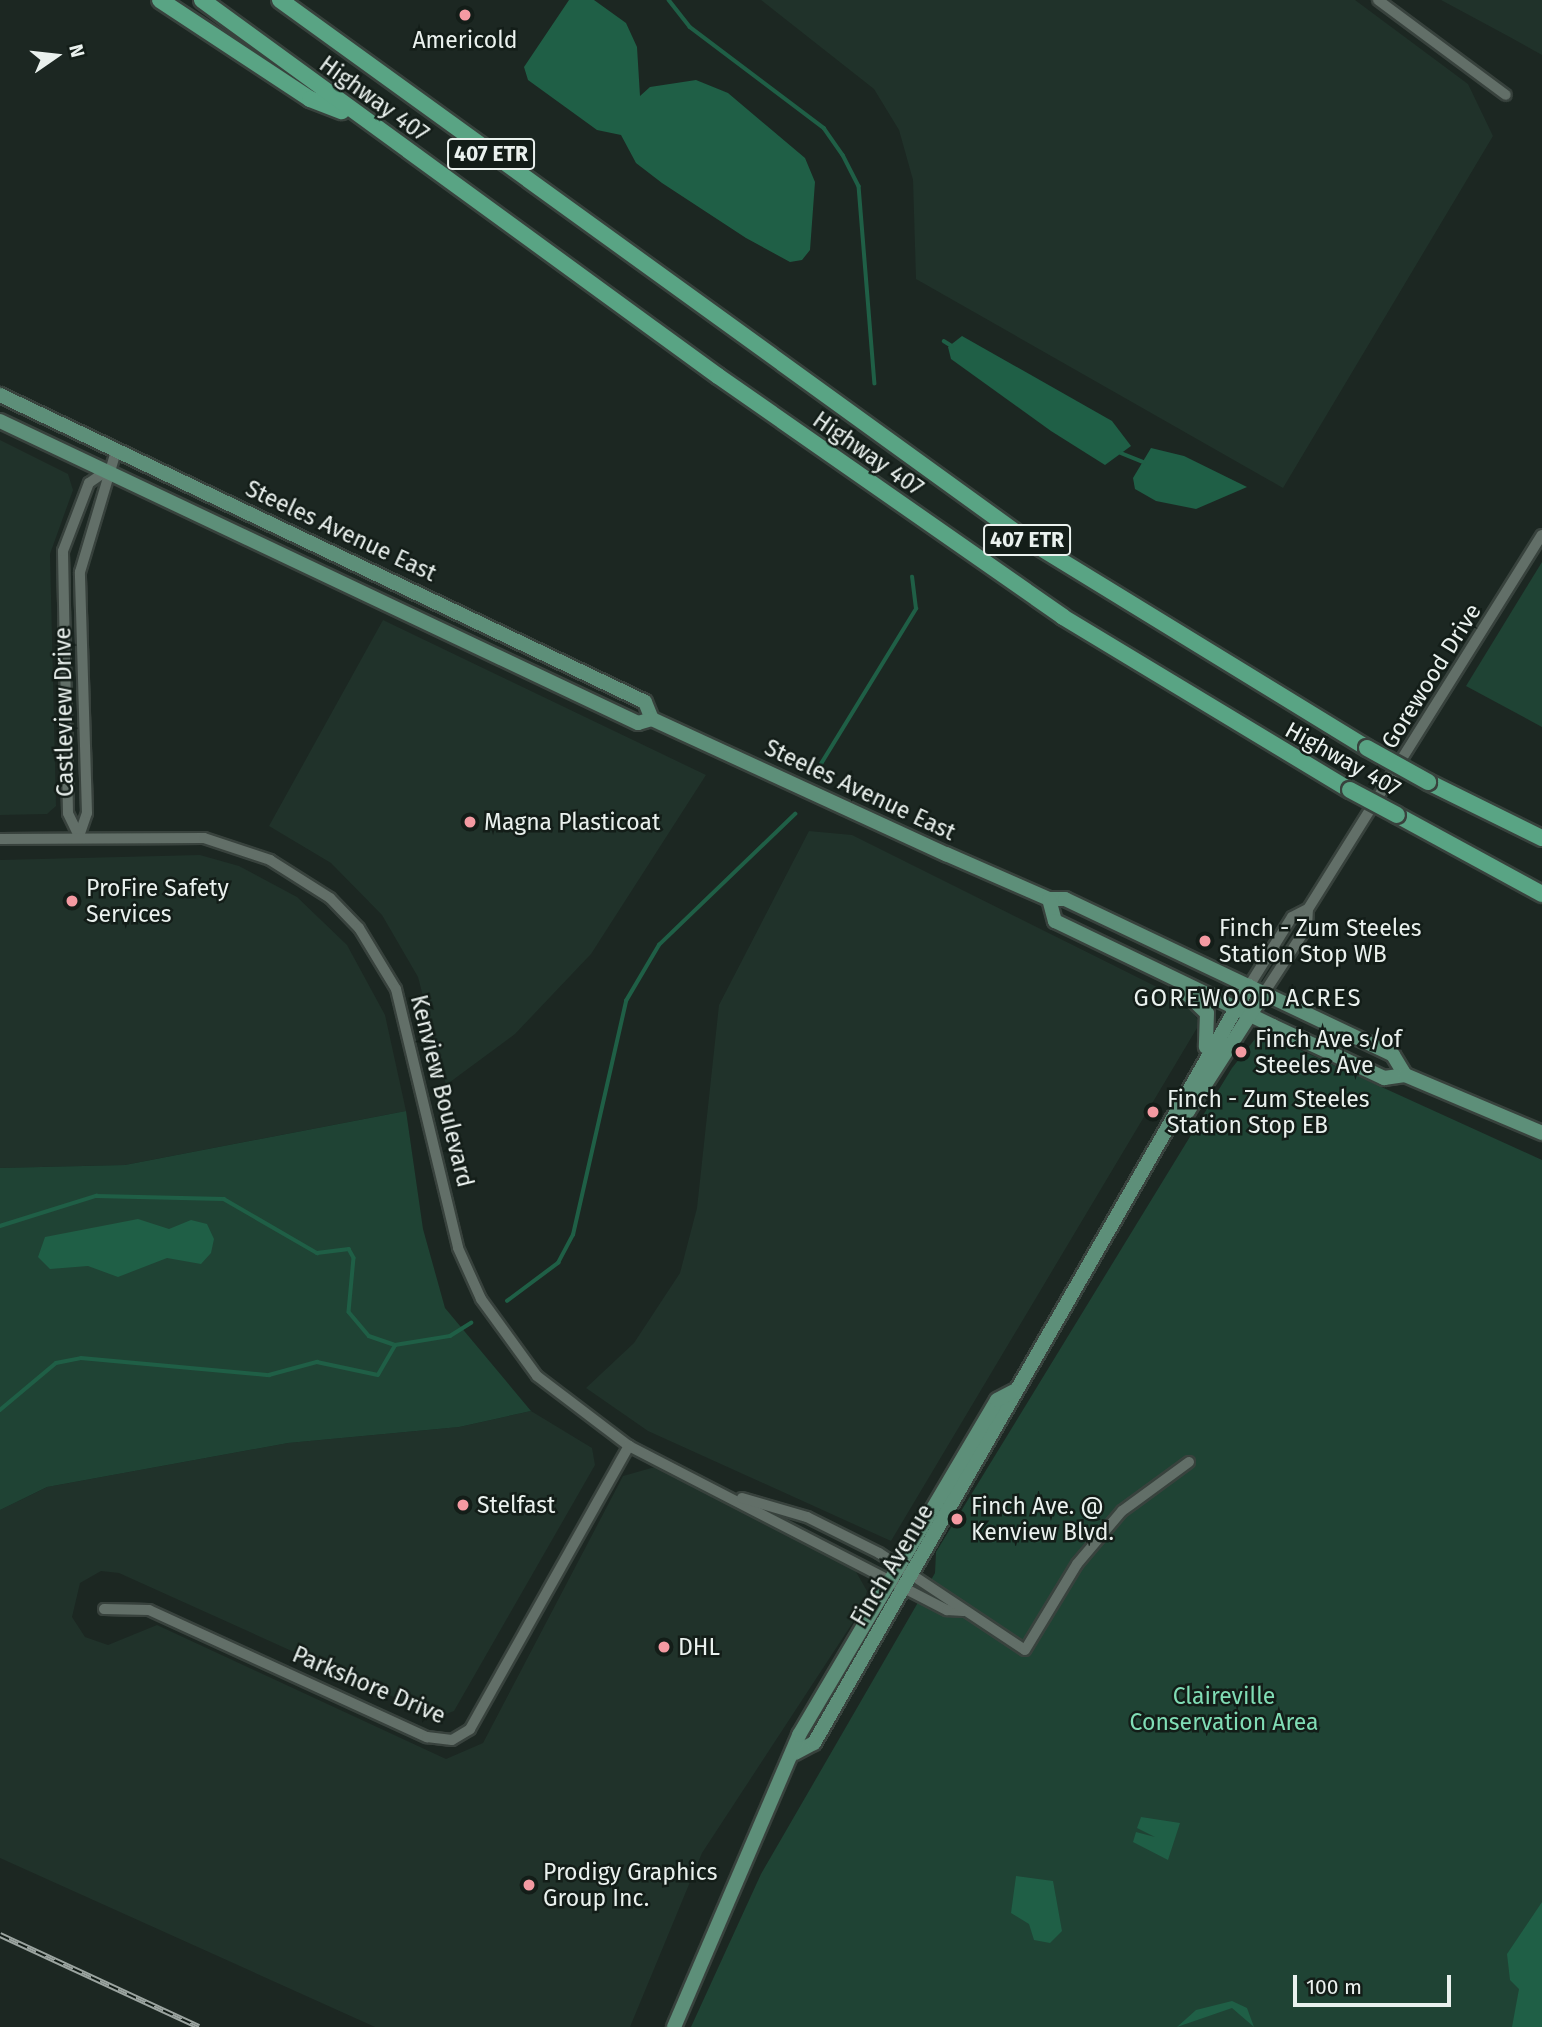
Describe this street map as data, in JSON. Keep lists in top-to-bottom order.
{
  "streets": {
    "highway": ["Highway 407", "407 ETR"],
    "main road": ["Steeles Avenue East", "Finch Avenue"],
    "street": [
      "Gorewood Drive",
      "Castleview Drive",
      "Kenview Boulevard",
      "Parkshore Drive"
    ]
  },
  "crossings": [
    ["Steeles Avenue East", "Gorewood Drive"],
    ["Steeles Avenue East", "Castleview Drive"],
    ["Steeles Avenue East", "Finch Avenue"],
    ["Gorewood Drive", "Finch Avenue"],
    ["Castleview Drive", "Kenview Boulevard"],
    ["Kenview Boulevard", "Finch Avenue"],
    ["Kenview Boulevard", "Parkshore Drive"]
  ],
  "districts": ["GOREWOOD ACRES"],
  "parks": ["Claireville Conservation Area"],
  "places": [
    "Americold",
    "Magna Plasticoat",
    "ProFire Safety Services",
    "Finch - Zum Steeles Station Stop WB",
    "Finch Ave s/of Steeles Ave",
    "Finch - Zum Steeles Station Stop EB",
    "Stelfast",
    "Finch Ave. @ Kenview Blvd.",
    "DHL",
    "Prodigy Graphics Group Inc."
  ],
  "scale_bar": "100 m",
  "north": "right"
}
